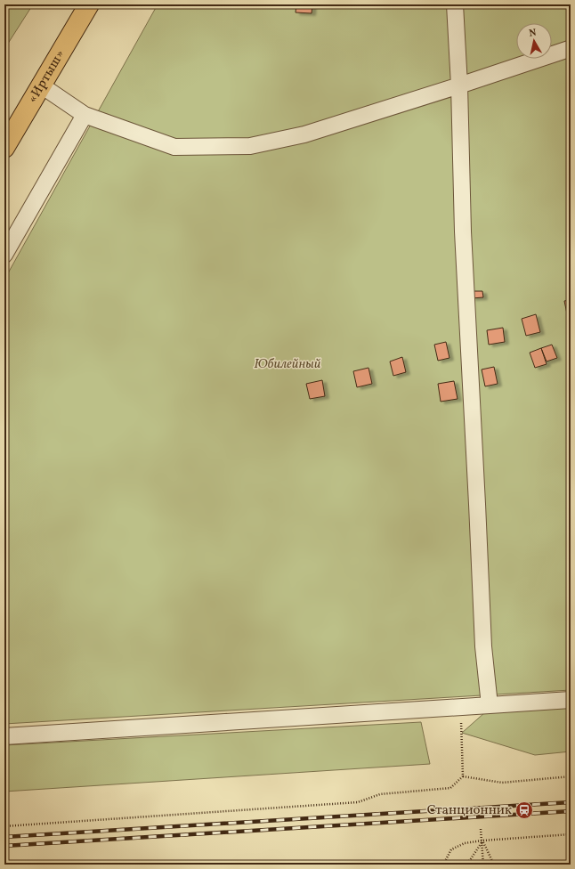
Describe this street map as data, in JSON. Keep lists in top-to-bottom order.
{
  "streets": {
    "main road": ["«Иртыш»"]
  },
  "parks": ["Юбилейный"],
  "places": {
    "station": ["Станционник"]
  },
  "north": "top"
}
